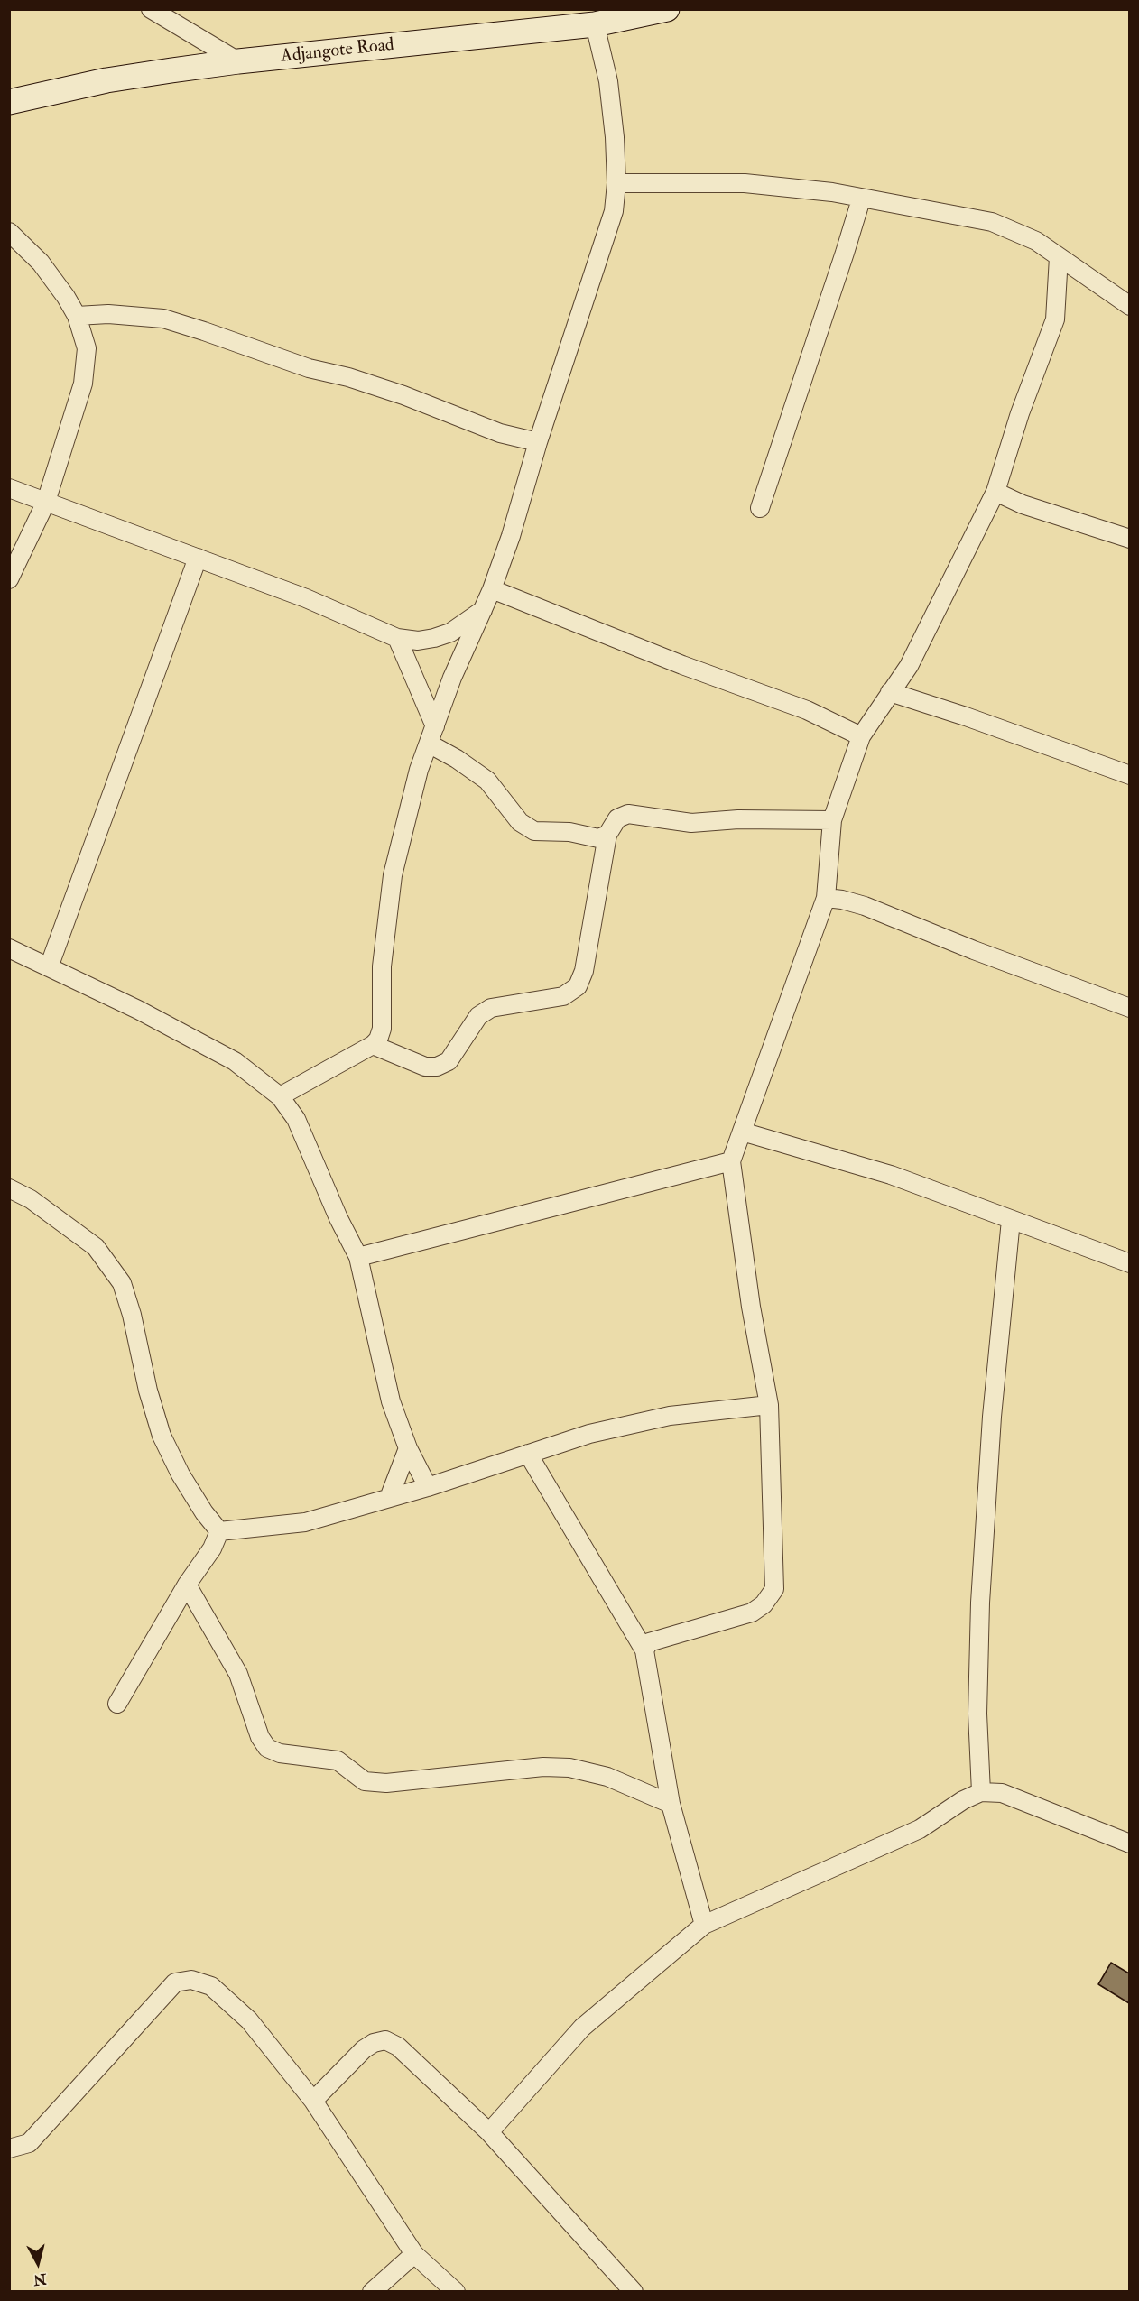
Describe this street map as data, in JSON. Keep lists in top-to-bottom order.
{
  "streets": {
    "street": ["Adjangote Road"]
  },
  "north": "bottom"
}
